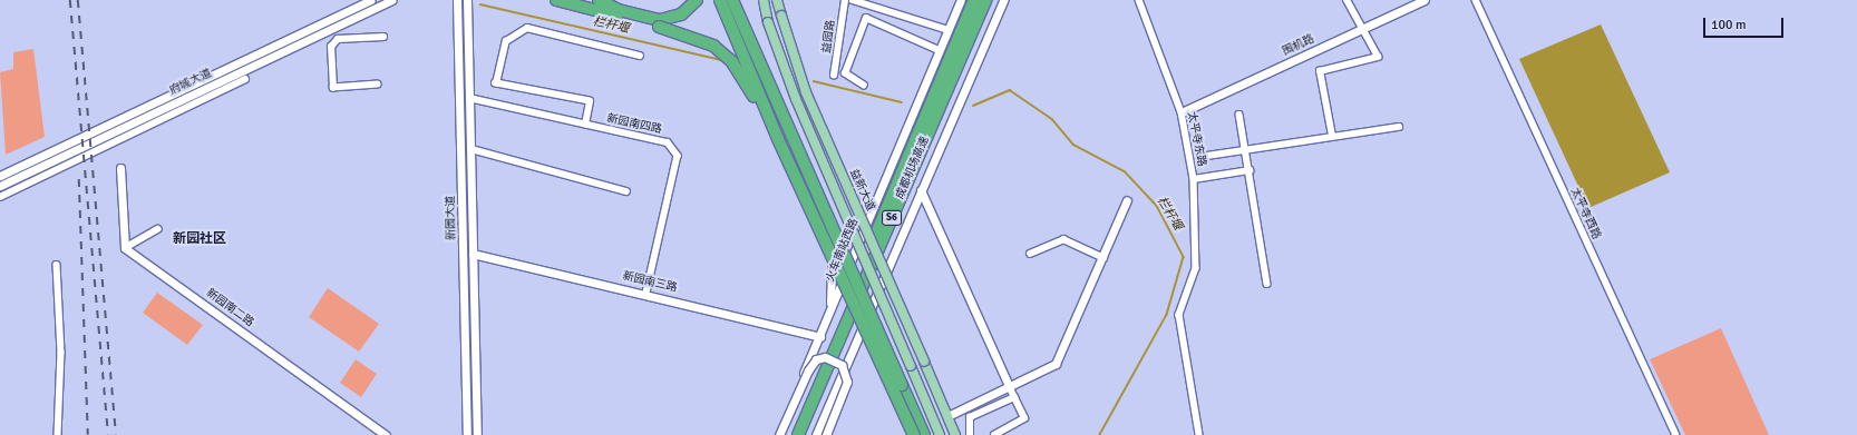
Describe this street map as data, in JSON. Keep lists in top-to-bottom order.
{
  "streets": {
    "highway": ["成都机场高速", "S6"],
    "main road": ["益新大道"],
    "street": [
      "益园路",
      "围机路",
      "府城大道",
      "新园南四路",
      "太平寺东路",
      "太平寺西路",
      "新园大道",
      "火车南站西路",
      "新园南三路",
      "新园南二路"
    ]
  },
  "crossings": [
    ["围机路", "太平寺东路"],
    ["新园南四路", "新园大道"],
    ["新园南四路", "新园南三路"],
    ["新园大道", "新园南三路"],
    ["火车南站西路", "新园南三路"]
  ],
  "districts": ["新园社区"],
  "water": ["栏杆堰"],
  "scale_bar": "100 m"
}
